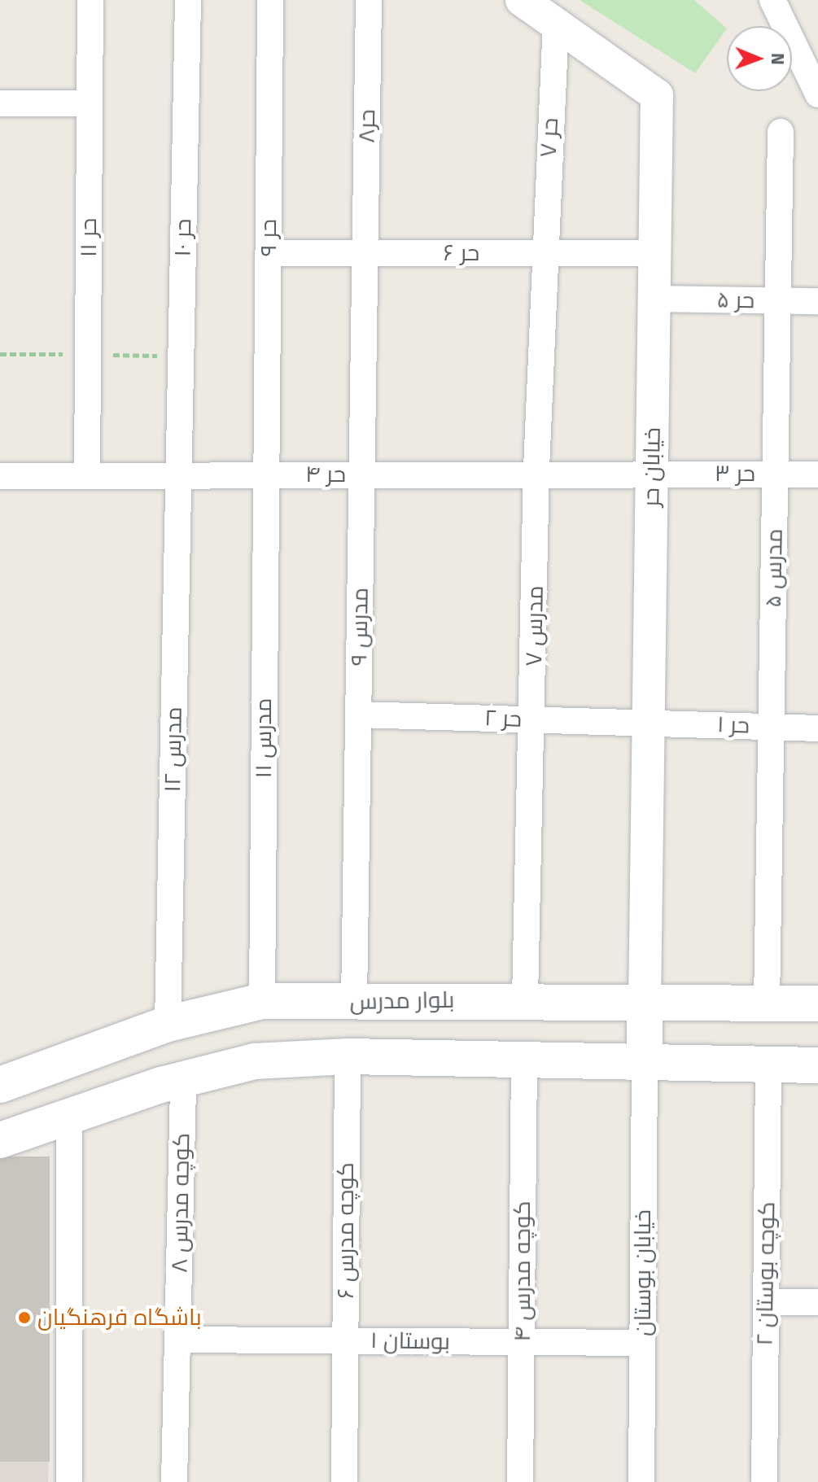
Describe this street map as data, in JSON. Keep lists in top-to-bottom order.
{
  "streets": {
    "main road": ["بلوار مدرس"],
    "street": [
      "حر۸",
      "حر ۷",
      "حر ۱۱",
      "حر ۱۰",
      "حر ۹",
      "حر ۶",
      "حر ۵",
      "خیابان حر",
      "حر ۳",
      "حر ۴",
      "مدرس ۵",
      "مدرس ۷",
      "مدرس ۹",
      "حر ۲",
      "حر ۱",
      "مدرس ۱۱",
      "مدرس ۱۲",
      "کوچه مدرس ۸",
      "کوچه مدرس ۶",
      "کوچه مدرس ۴",
      "خیابان بوستان",
      "کوچه بوستان ۲",
      "بوستان ۱"
    ]
  },
  "crossings": [
    ["حر۸", "حر ۶"],
    ["حر۸", "مدرس ۹"],
    ["حر ۷", "حر ۶"],
    ["حر ۷", "خیابان حر"],
    ["حر ۷", "مدرس ۷"],
    ["حر ۱۱", "حر ۴"],
    ["حر ۱۰", "حر ۴"],
    ["حر ۱۰", "مدرس ۱۲"],
    ["حر ۹", "حر ۶"],
    ["حر ۹", "حر ۴"],
    ["حر ۹", "مدرس ۱۱"],
    ["حر ۶", "خیابان حر"],
    ["حر ۶", "مدرس ۷"],
    ["حر ۶", "مدرس ۹"],
    ["حر ۵", "خیابان حر"],
    ["حر ۵", "مدرس ۵"],
    ["خیابان حر", "حر ۳"],
    ["خیابان حر", "حر ۴"],
    ["خیابان حر", "حر ۲"],
    ["خیابان حر", "حر ۱"],
    ["خیابان حر", "بلوار مدرس"],
    ["حر ۳", "حر ۴"],
    ["حر ۳", "مدرس ۵"],
    ["حر ۴", "مدرس ۷"],
    ["حر ۴", "مدرس ۹"],
    ["حر ۴", "مدرس ۱۱"],
    ["حر ۴", "مدرس ۱۲"],
    ["مدرس ۵", "حر ۱"],
    ["مدرس ۵", "بلوار مدرس"],
    ["مدرس ۷", "حر ۲"],
    ["مدرس ۷", "بلوار مدرس"],
    ["مدرس ۹", "حر ۲"],
    ["مدرس ۹", "بلوار مدرس"],
    ["حر ۲", "حر ۱"],
    ["مدرس ۱۱", "بلوار مدرس"],
    ["مدرس ۱۲", "بلوار مدرس"],
    ["کوچه مدرس ۸", "بوستان ۱"],
    ["کوچه مدرس ۶", "بوستان ۱"],
    ["کوچه مدرس ۴", "بوستان ۱"],
    ["خیابان بوستان", "بوستان ۱"]
  ],
  "places": ["باشگاه فرهنگیان"],
  "north": "right"
}
